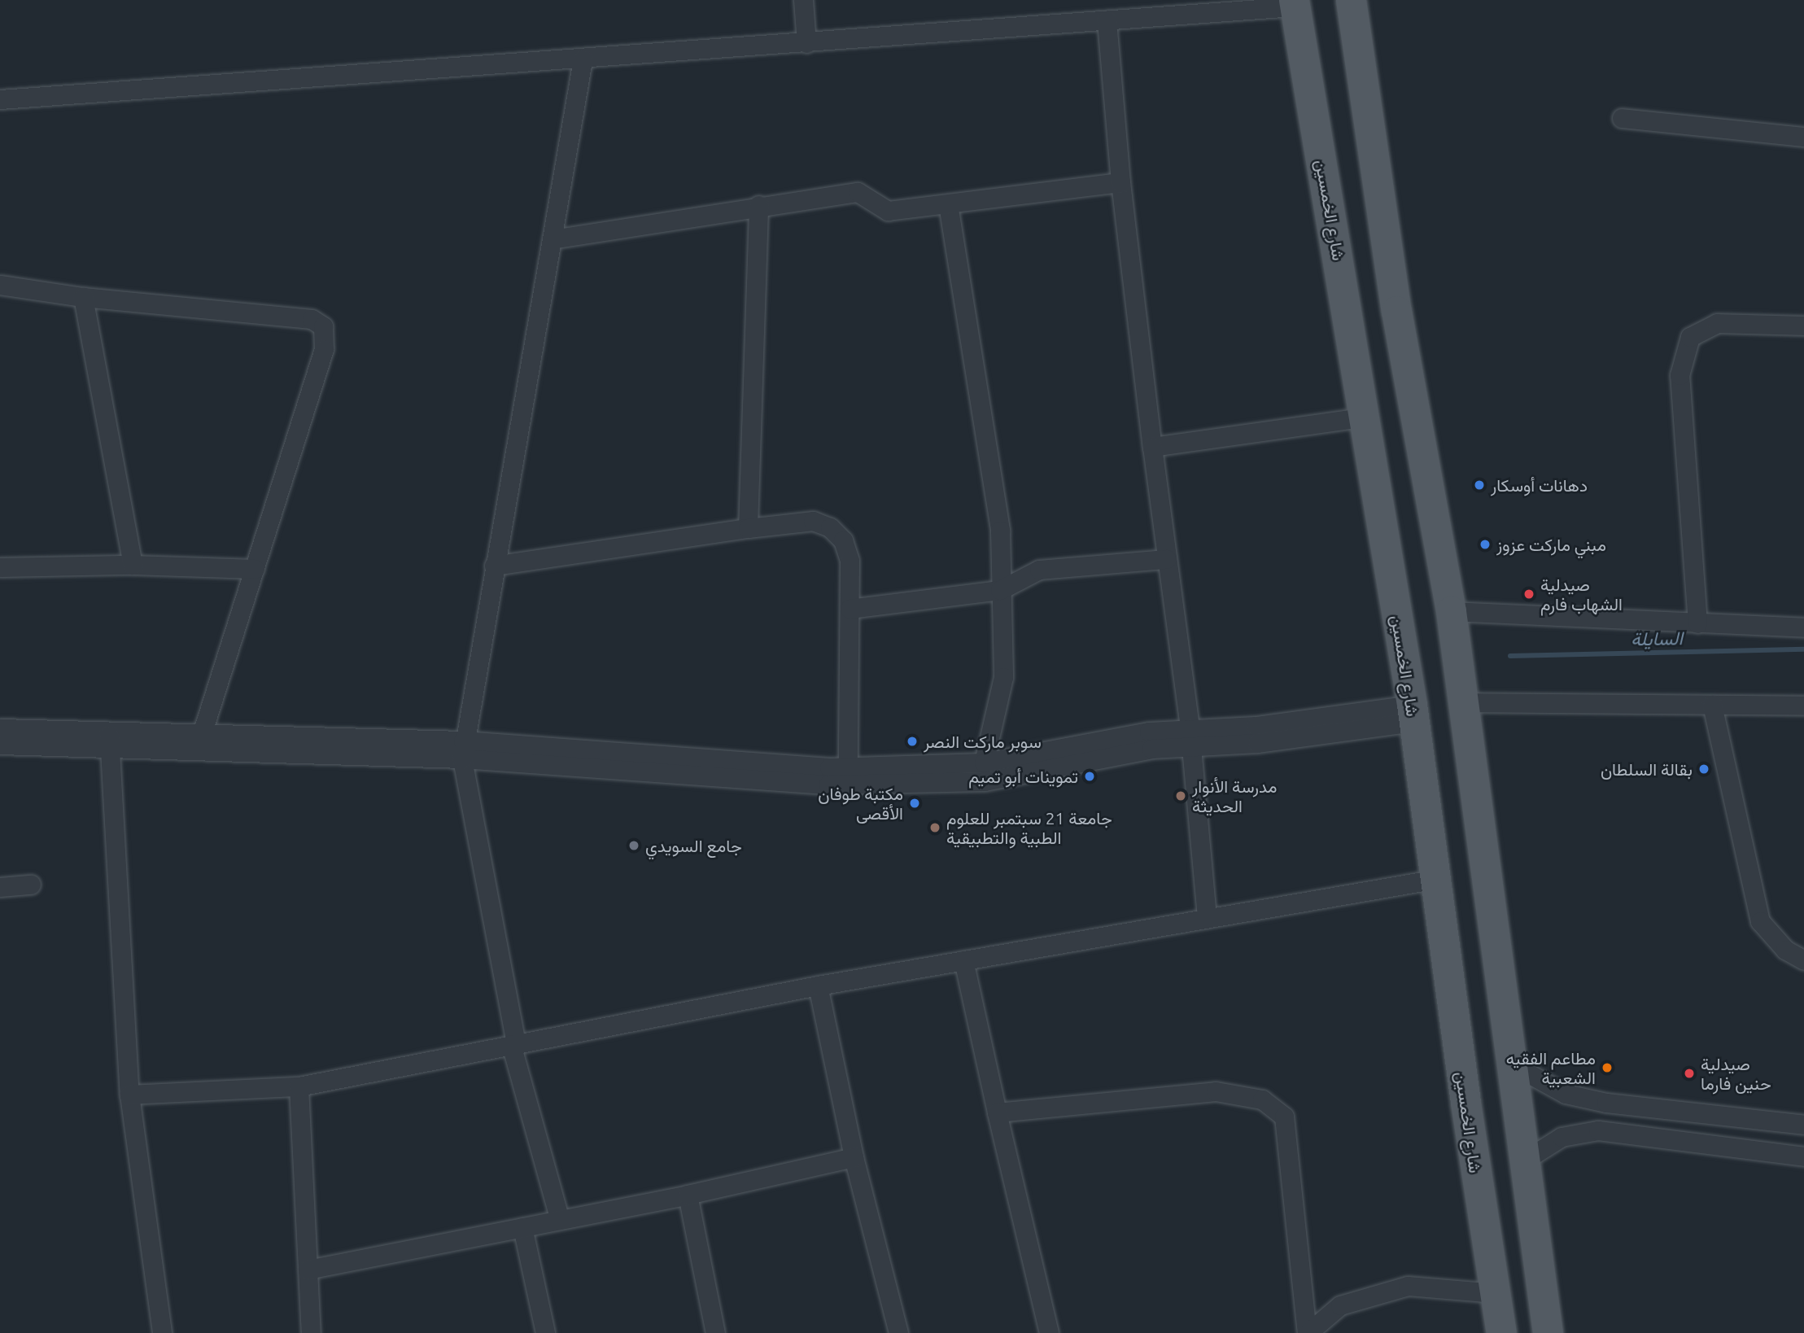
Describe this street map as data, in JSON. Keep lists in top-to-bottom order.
{
  "streets": {
    "main road": ["شارع الخمسين"]
  },
  "water": ["السايلة"],
  "places": [
    "دهانات أوسكار",
    "مبني ماركت عزوز",
    "صيدلية الشهاب فارم",
    "سوبر ماركت النصر",
    "بقالة السلطان",
    "تموينات أبو تميم",
    "مدرسة الأنوار الحديثة",
    "مكتبة طوفان الأقصى",
    "جامعة 21 سبتمبر للعلوم الطبية والتطبيقية",
    "جامع السويدي",
    "مطاعم الفقيه الشعبية",
    "صيدلية حنين فارما"
  ]
}
